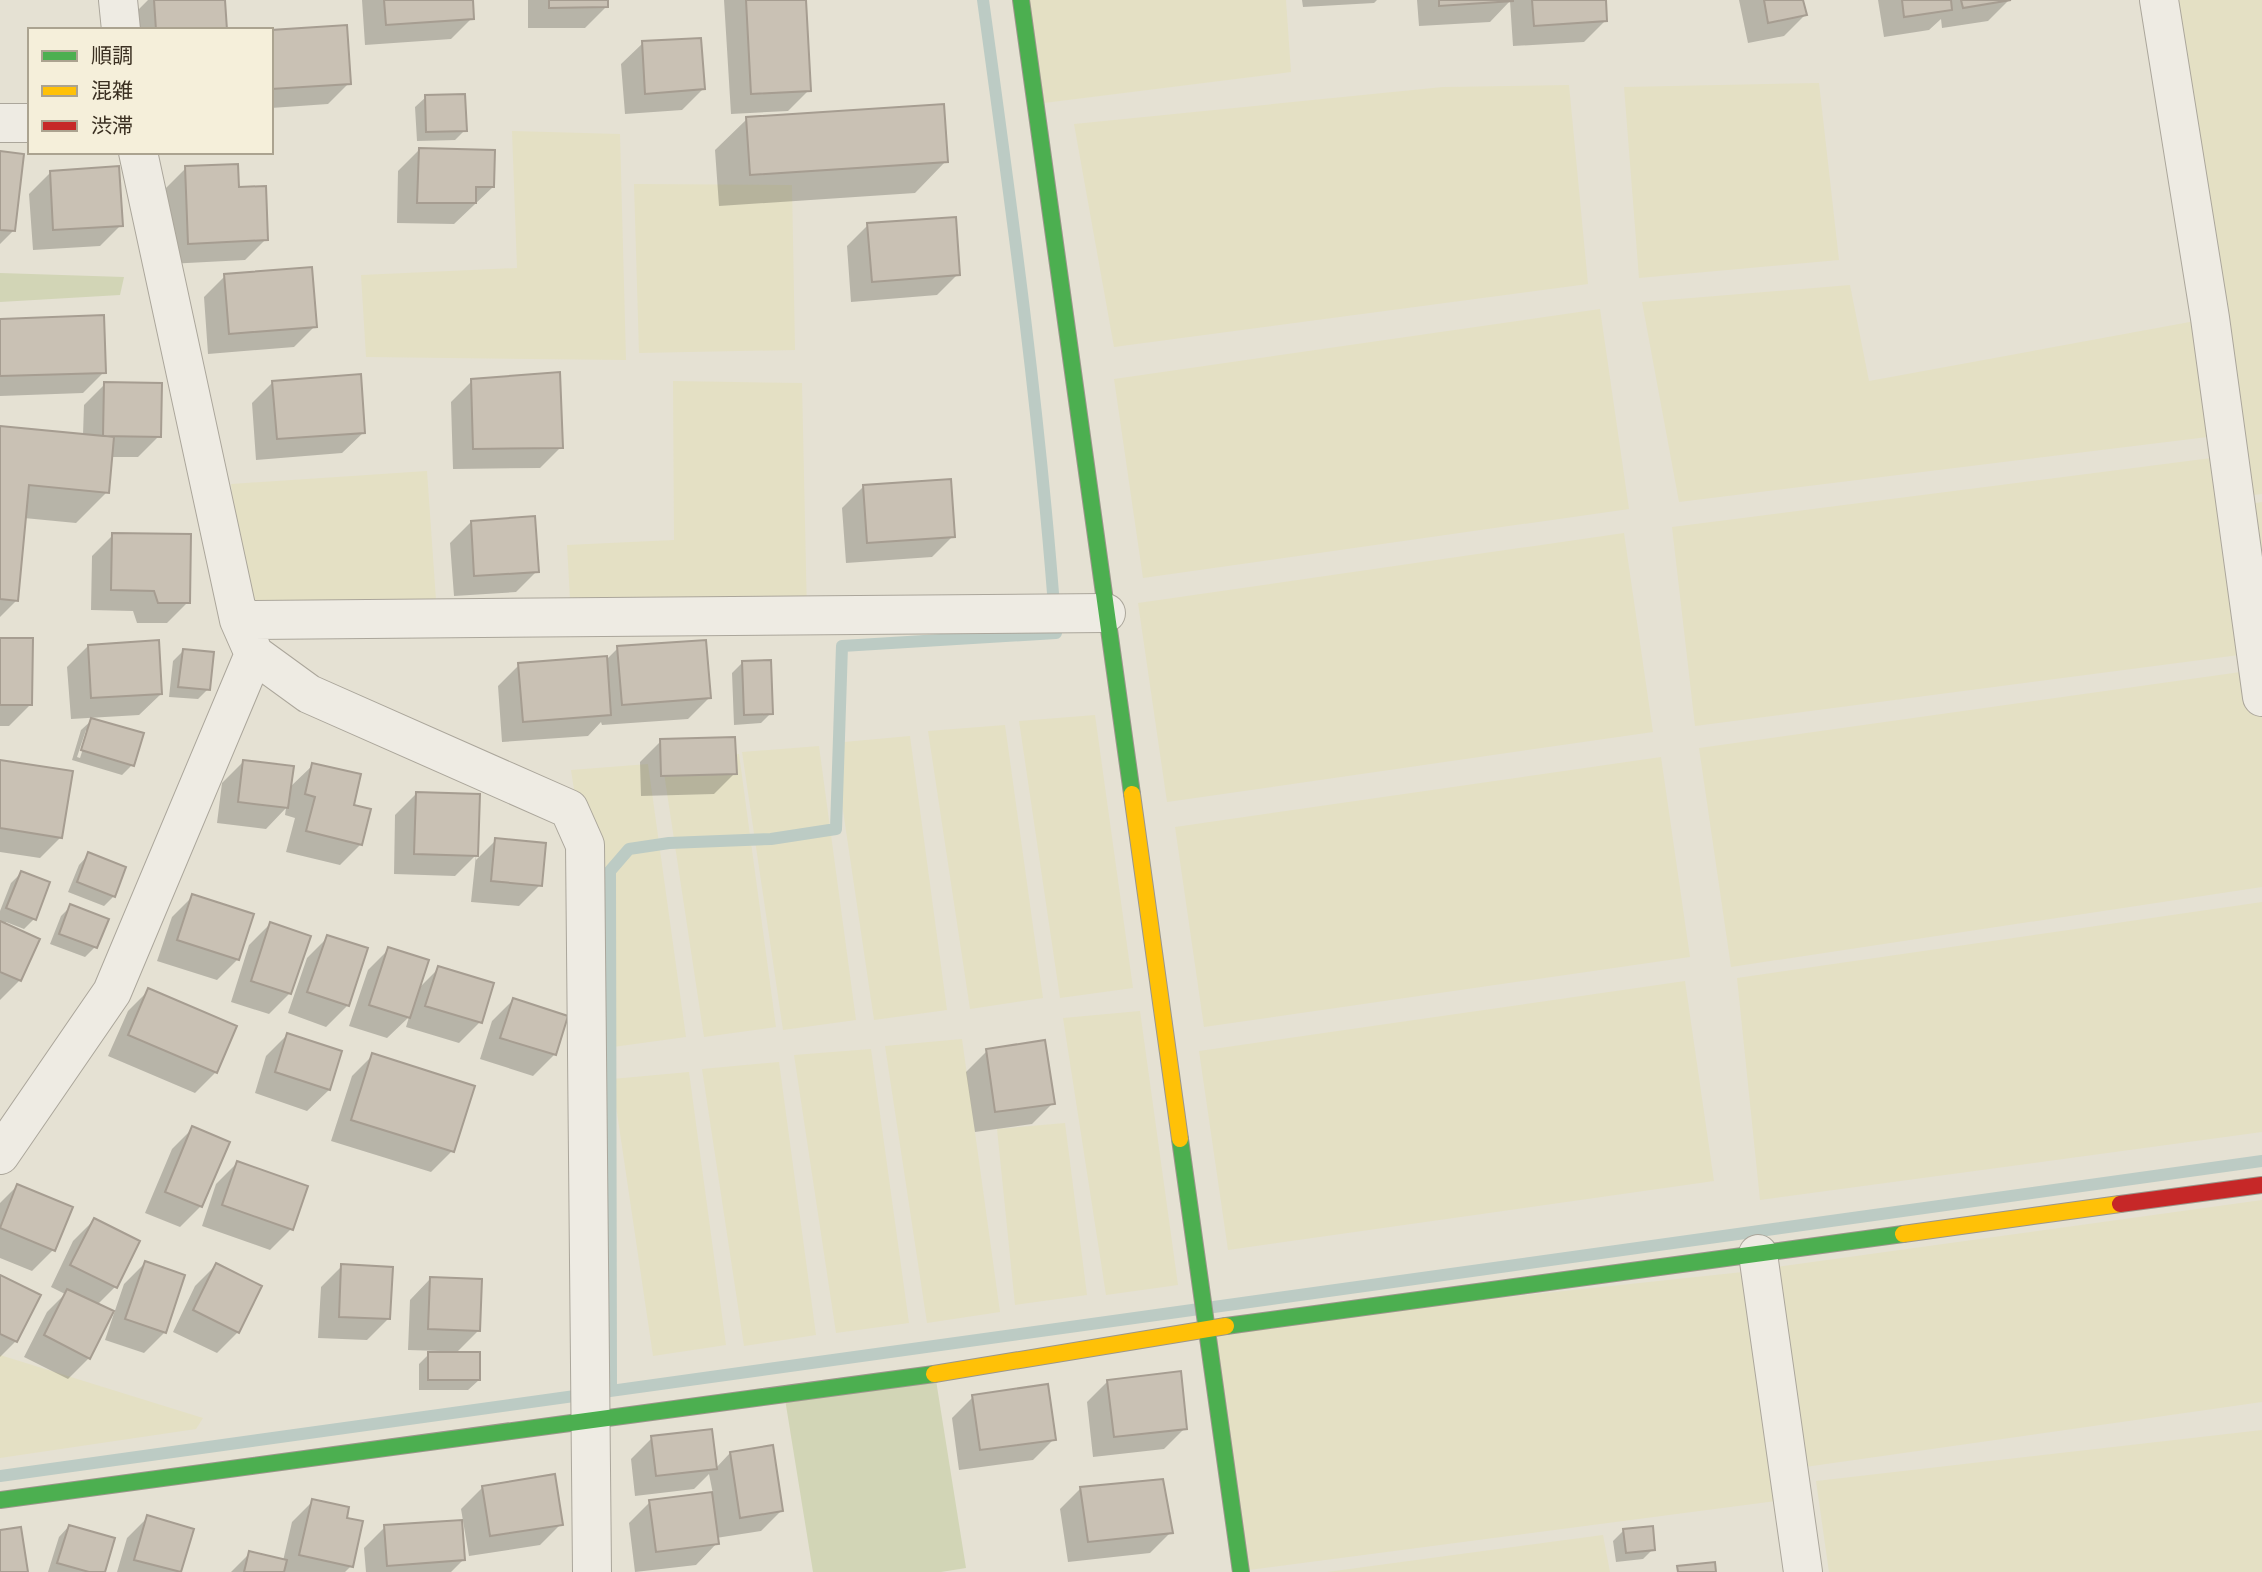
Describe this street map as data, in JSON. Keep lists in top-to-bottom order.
{
  "legend": ["順調", "混雑", "渋滞"]
}
